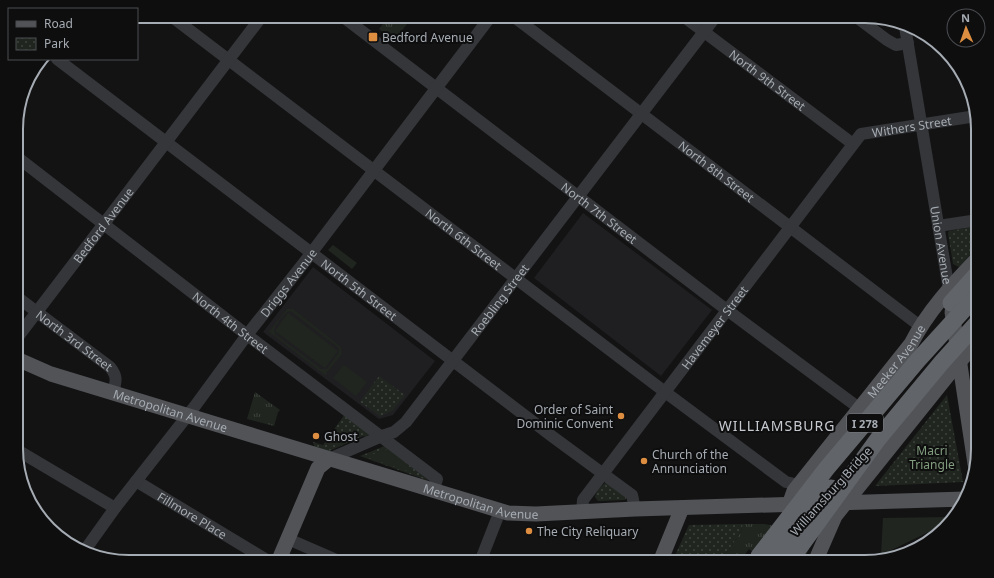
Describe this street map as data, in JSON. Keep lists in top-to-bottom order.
{
  "streets": {
    "highway": ["I 278", "Williamsburg Bridge"],
    "main road": [
      "Union Avenue",
      "Roebling Street",
      "Meeker Avenue",
      "Metropolitan Avenue"
    ],
    "street": [
      "North 9th Street",
      "Withers Street",
      "North 8th Street",
      "North 7th Street",
      "Bedford Avenue",
      "North 6th Street",
      "Driggs Avenue",
      "North 5th Street",
      "North 4th Street",
      "Havemeyer Street",
      "North 3rd Street",
      "Fillmore Place"
    ]
  },
  "crossings": [
    ["North 9th Street", "Withers Street"],
    ["North 9th Street", "Roebling Street"],
    ["North 9th Street", "Havemeyer Street"],
    ["Withers Street", "Union Avenue"],
    ["Withers Street", "Havemeyer Street"],
    ["North 8th Street", "Roebling Street"],
    ["North 8th Street", "Havemeyer Street"],
    ["North 8th Street", "Meeker Avenue"],
    ["North 7th Street", "Driggs Avenue"],
    ["North 7th Street", "Roebling Street"],
    ["North 7th Street", "Havemeyer Street"],
    ["North 7th Street", "Meeker Avenue"],
    ["Bedford Avenue", "North 6th Street"],
    ["Bedford Avenue", "North 5th Street"],
    ["Bedford Avenue", "North 4th Street"],
    ["Bedford Avenue", "North 3rd Street"],
    ["North 6th Street", "Driggs Avenue"],
    ["North 6th Street", "Roebling Street"],
    ["North 6th Street", "Havemeyer Street"],
    ["North 6th Street", "Meeker Avenue"],
    ["Union Avenue", "Meeker Avenue"],
    ["Driggs Avenue", "North 5th Street"],
    ["Driggs Avenue", "North 4th Street"],
    ["Driggs Avenue", "Metropolitan Avenue"],
    ["Driggs Avenue", "Fillmore Place"],
    ["North 5th Street", "Roebling Street"],
    ["North 5th Street", "Havemeyer Street"],
    ["North 5th Street", "Metropolitan Avenue"],
    ["Roebling Street", "North 4th Street"],
    ["Roebling Street", "Metropolitan Avenue"],
    ["North 4th Street", "Metropolitan Avenue"],
    ["Havemeyer Street", "Metropolitan Avenue"],
    ["North 3rd Street", "Metropolitan Avenue"],
    ["Meeker Avenue", "Metropolitan Avenue"],
    ["I 278", "Williamsburg Bridge"]
  ],
  "districts": ["WILLIAMSBURG"],
  "parks": ["Macri Triangle"],
  "places": {
    "transit": ["Bedford Avenue"],
    "other": [
      "Order of Saint Dominic Convent",
      "Ghost",
      "Church of the Annunciation",
      "The City Reliquary"
    ]
  },
  "legend": ["Road", "Park"],
  "north": "top"
}
